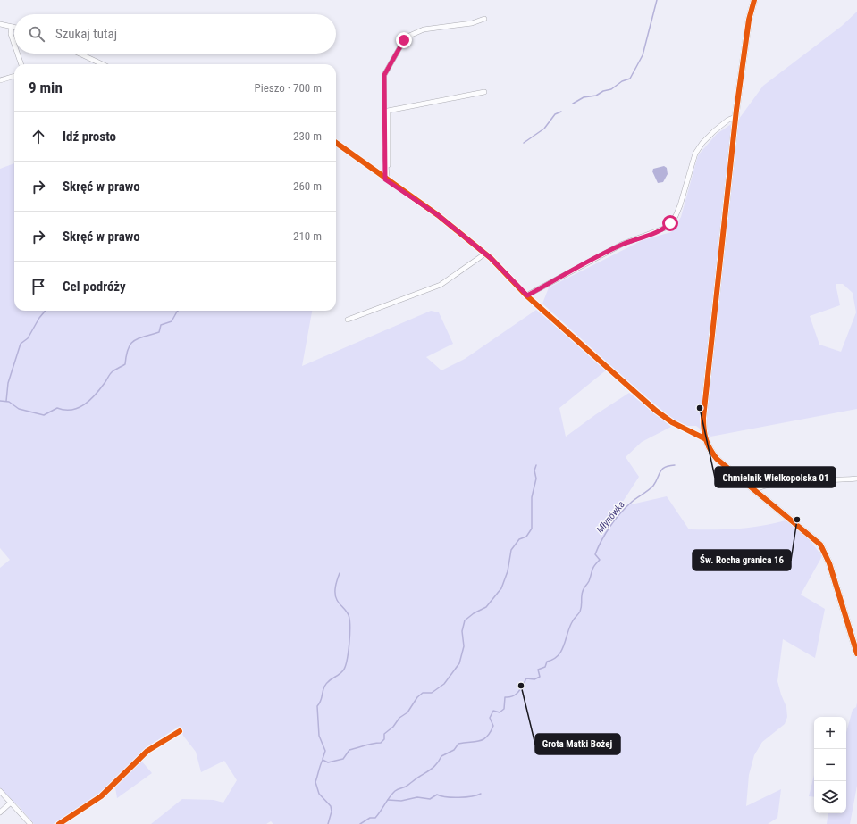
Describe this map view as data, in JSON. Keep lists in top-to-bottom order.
{
  "water": ["Młynówka"],
  "places": ["Chmielnik Wielkopolska 01", "Św. Rocha granica 16", "Grota Matki Bożej"],
  "page": {
    "search": "Szukaj tutaj",
    "heading": ["9 min", "Pieszo · 700 m"],
    "list": [
      ["Idź prosto", "230 m"],
      ["Skręć w prawo", "260 m"],
      ["Skręć w prawo", "210 m"],
      "Cel podróży"
    ],
    "map_buttons": ["+", "−"]
  }
}
